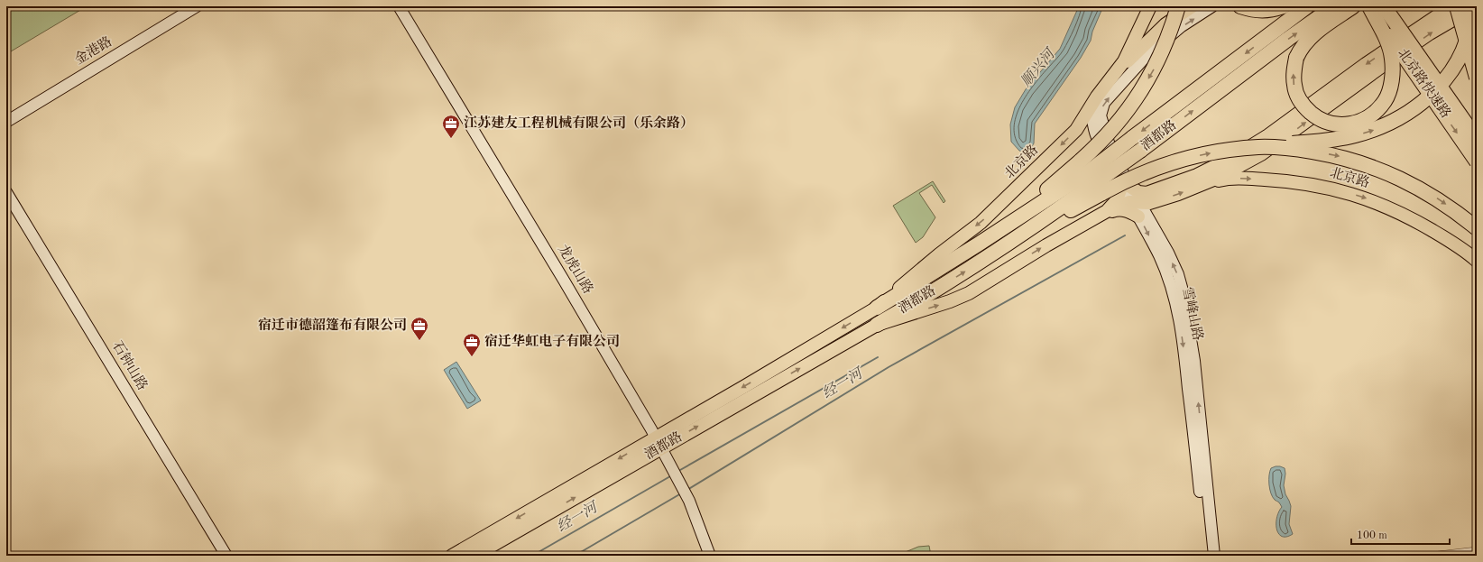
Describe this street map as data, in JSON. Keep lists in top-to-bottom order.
{
  "streets": {
    "highway": ["北京路快速路", "酒都路"],
    "main road": ["北京路"],
    "street": [
      "金港路",
      "龙虎山路",
      "雪峰山路",
      "石钟山路"
    ]
  },
  "crossings": [
    ["酒都路", "北京路"],
    ["酒都路", "龙虎山路"],
    ["北京路", "雪峰山路"]
  ],
  "water": ["顺兴河", "经一河"],
  "places": {
    "office": ["江苏建友工程机械有限公司（乐余路）", "宿迁市德韶篷布有限公司", "宿迁华虹电子有限公司"]
  },
  "scale_bar": "100 m"
}
